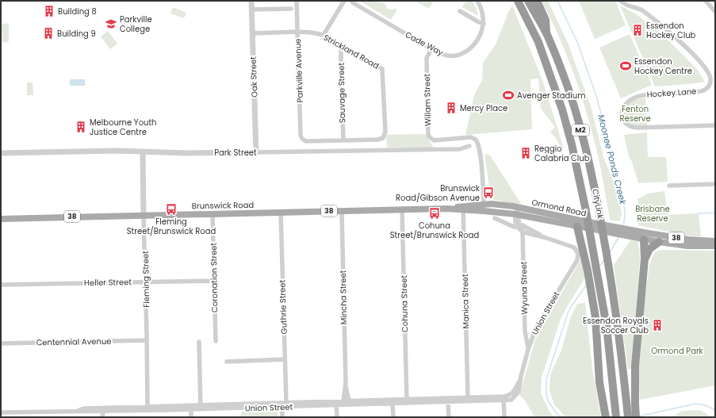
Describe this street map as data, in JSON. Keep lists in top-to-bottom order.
{
  "streets": {
    "highway": ["M2", "CityLink"],
    "main road": ["Brunswick Road", "Ormond Road", "38"],
    "street": [
      "Cade Way",
      "Strickland Road",
      "Parkville Avenue",
      "Oak Street",
      "Sauvage Street",
      "Hockey Lane",
      "Willam Street",
      "Park Street",
      "Coronation Street",
      "Fleming Street",
      "Heller Street",
      "Wyuna Street",
      "Mincha Street",
      "Manica Street",
      "Cohuna Street",
      "Guthrie Street",
      "Union Street",
      "Centennial Avenue"
    ]
  },
  "crossings": [
    ["Cade Way", "Willam Street"],
    ["Strickland Road", "Parkville Avenue"],
    ["Strickland Road", "Oak Street"],
    ["Strickland Road", "Sauvage Street"],
    ["Parkville Avenue", "Sauvage Street"],
    ["Oak Street", "Park Street"],
    ["Willam Street", "Brunswick Road"],
    ["Park Street", "Fleming Street"],
    ["Brunswick Road", "Ormond Road"],
    ["Brunswick Road", "Coronation Street"],
    ["Brunswick Road", "Fleming Street"],
    ["Brunswick Road", "Mincha Street"],
    ["Brunswick Road", "Manica Street"],
    ["Brunswick Road", "Cohuna Street"],
    ["Brunswick Road", "Guthrie Street"],
    ["Coronation Street", "Heller Street"],
    ["Fleming Street", "Heller Street"],
    ["Fleming Street", "Union Street"],
    ["Fleming Street", "Centennial Avenue"],
    ["Wyuna Street", "Union Street"],
    ["Mincha Street", "Union Street"],
    ["Manica Street", "Union Street"],
    ["Cohuna Street", "Union Street"],
    ["Guthrie Street", "Union Street"]
  ],
  "water": ["Moonee Ponds Creek"],
  "parks": ["Fenton Reserve", "Brisbane Reserve", "Ormond Park"],
  "places": {
    "building": [
      "Building 8",
      "Essendon Hockey Club",
      "Building 9",
      "Mercy Place",
      "Melbourne Youth Justice Centre",
      "Reggio Calabria Club",
      "Essendon Royals Soccer Club"
    ],
    "school or university": ["Parkville College"],
    "sports": ["Essendon Hockey Centre", "Avenger Stadium"],
    "bus stop": ["Brunswick Road/Gibson Avenue", "Fleming Street/Brunswick Road", "Cohuna Street/Brunswick Road"]
  }
}
